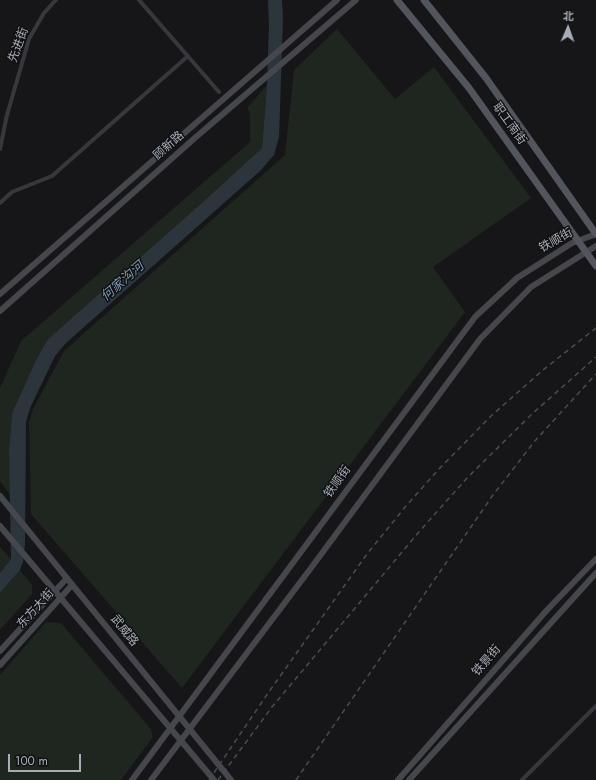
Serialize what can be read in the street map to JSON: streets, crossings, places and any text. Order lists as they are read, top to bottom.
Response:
{
  "streets": {
    "main road": [
      "职工南街",
      "顾新路",
      "铁顺街",
      "东方大街",
      "武威路",
      "铁景街"
    ],
    "street": ["先进街"]
  },
  "crossings": [
    ["职工南街", "铁顺街"],
    ["铁顺街", "武威路"],
    ["东方大街", "武威路"]
  ],
  "water": ["何家沟河"],
  "scale_bar": "100 m",
  "north": "top"
}
